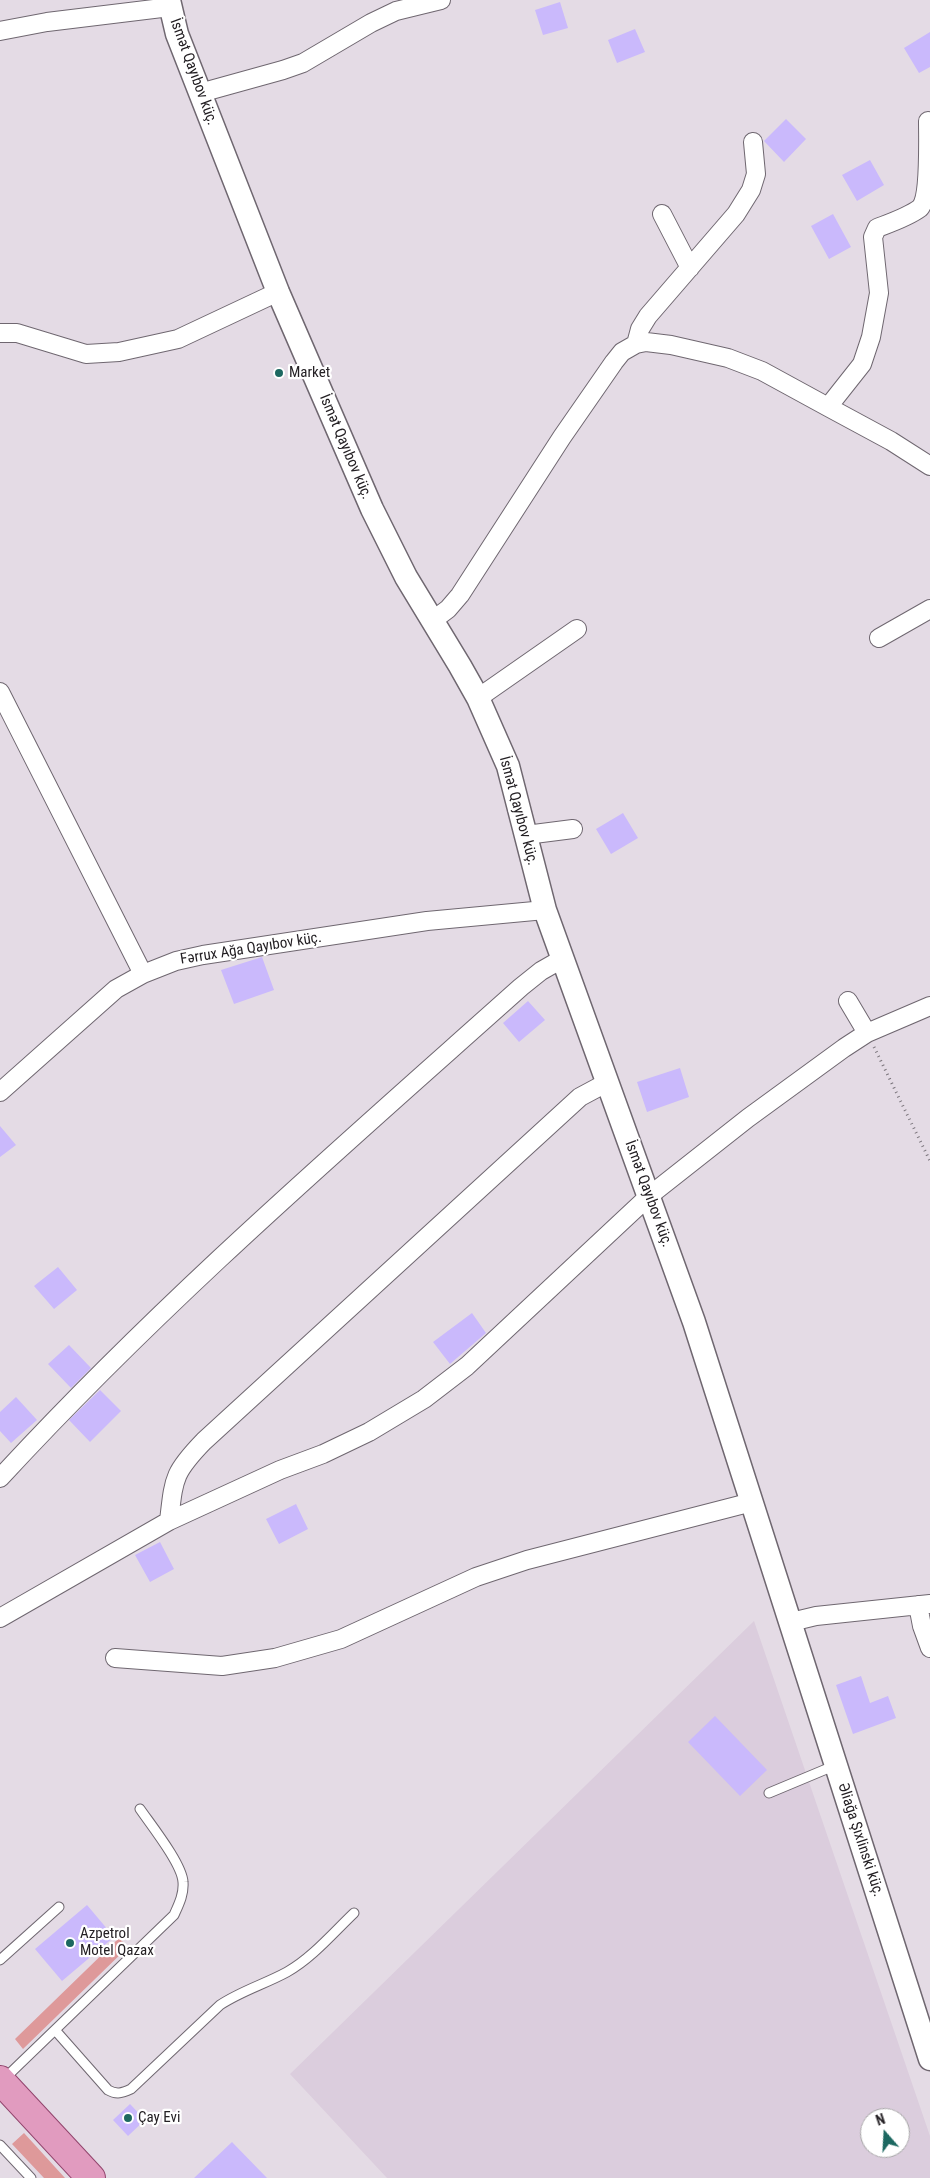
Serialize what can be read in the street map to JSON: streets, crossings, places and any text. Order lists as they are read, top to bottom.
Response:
{
  "streets": {
    "street": ["İsmət Qayıbov küç.", "Fərrux Ağa Qayıbov küç.", "Əliağa Şıxlinski küç."]
  },
  "crossings": [
    ["İsmət Qayıbov küç.", "Fərrux Ağa Qayıbov küç."],
    ["İsmət Qayıbov küç.", "Əliağa Şıxlinski küç."]
  ],
  "places": ["Market", "Azpetrol Motel Qazax", "Çay Evi"],
  "north": "top"
}
